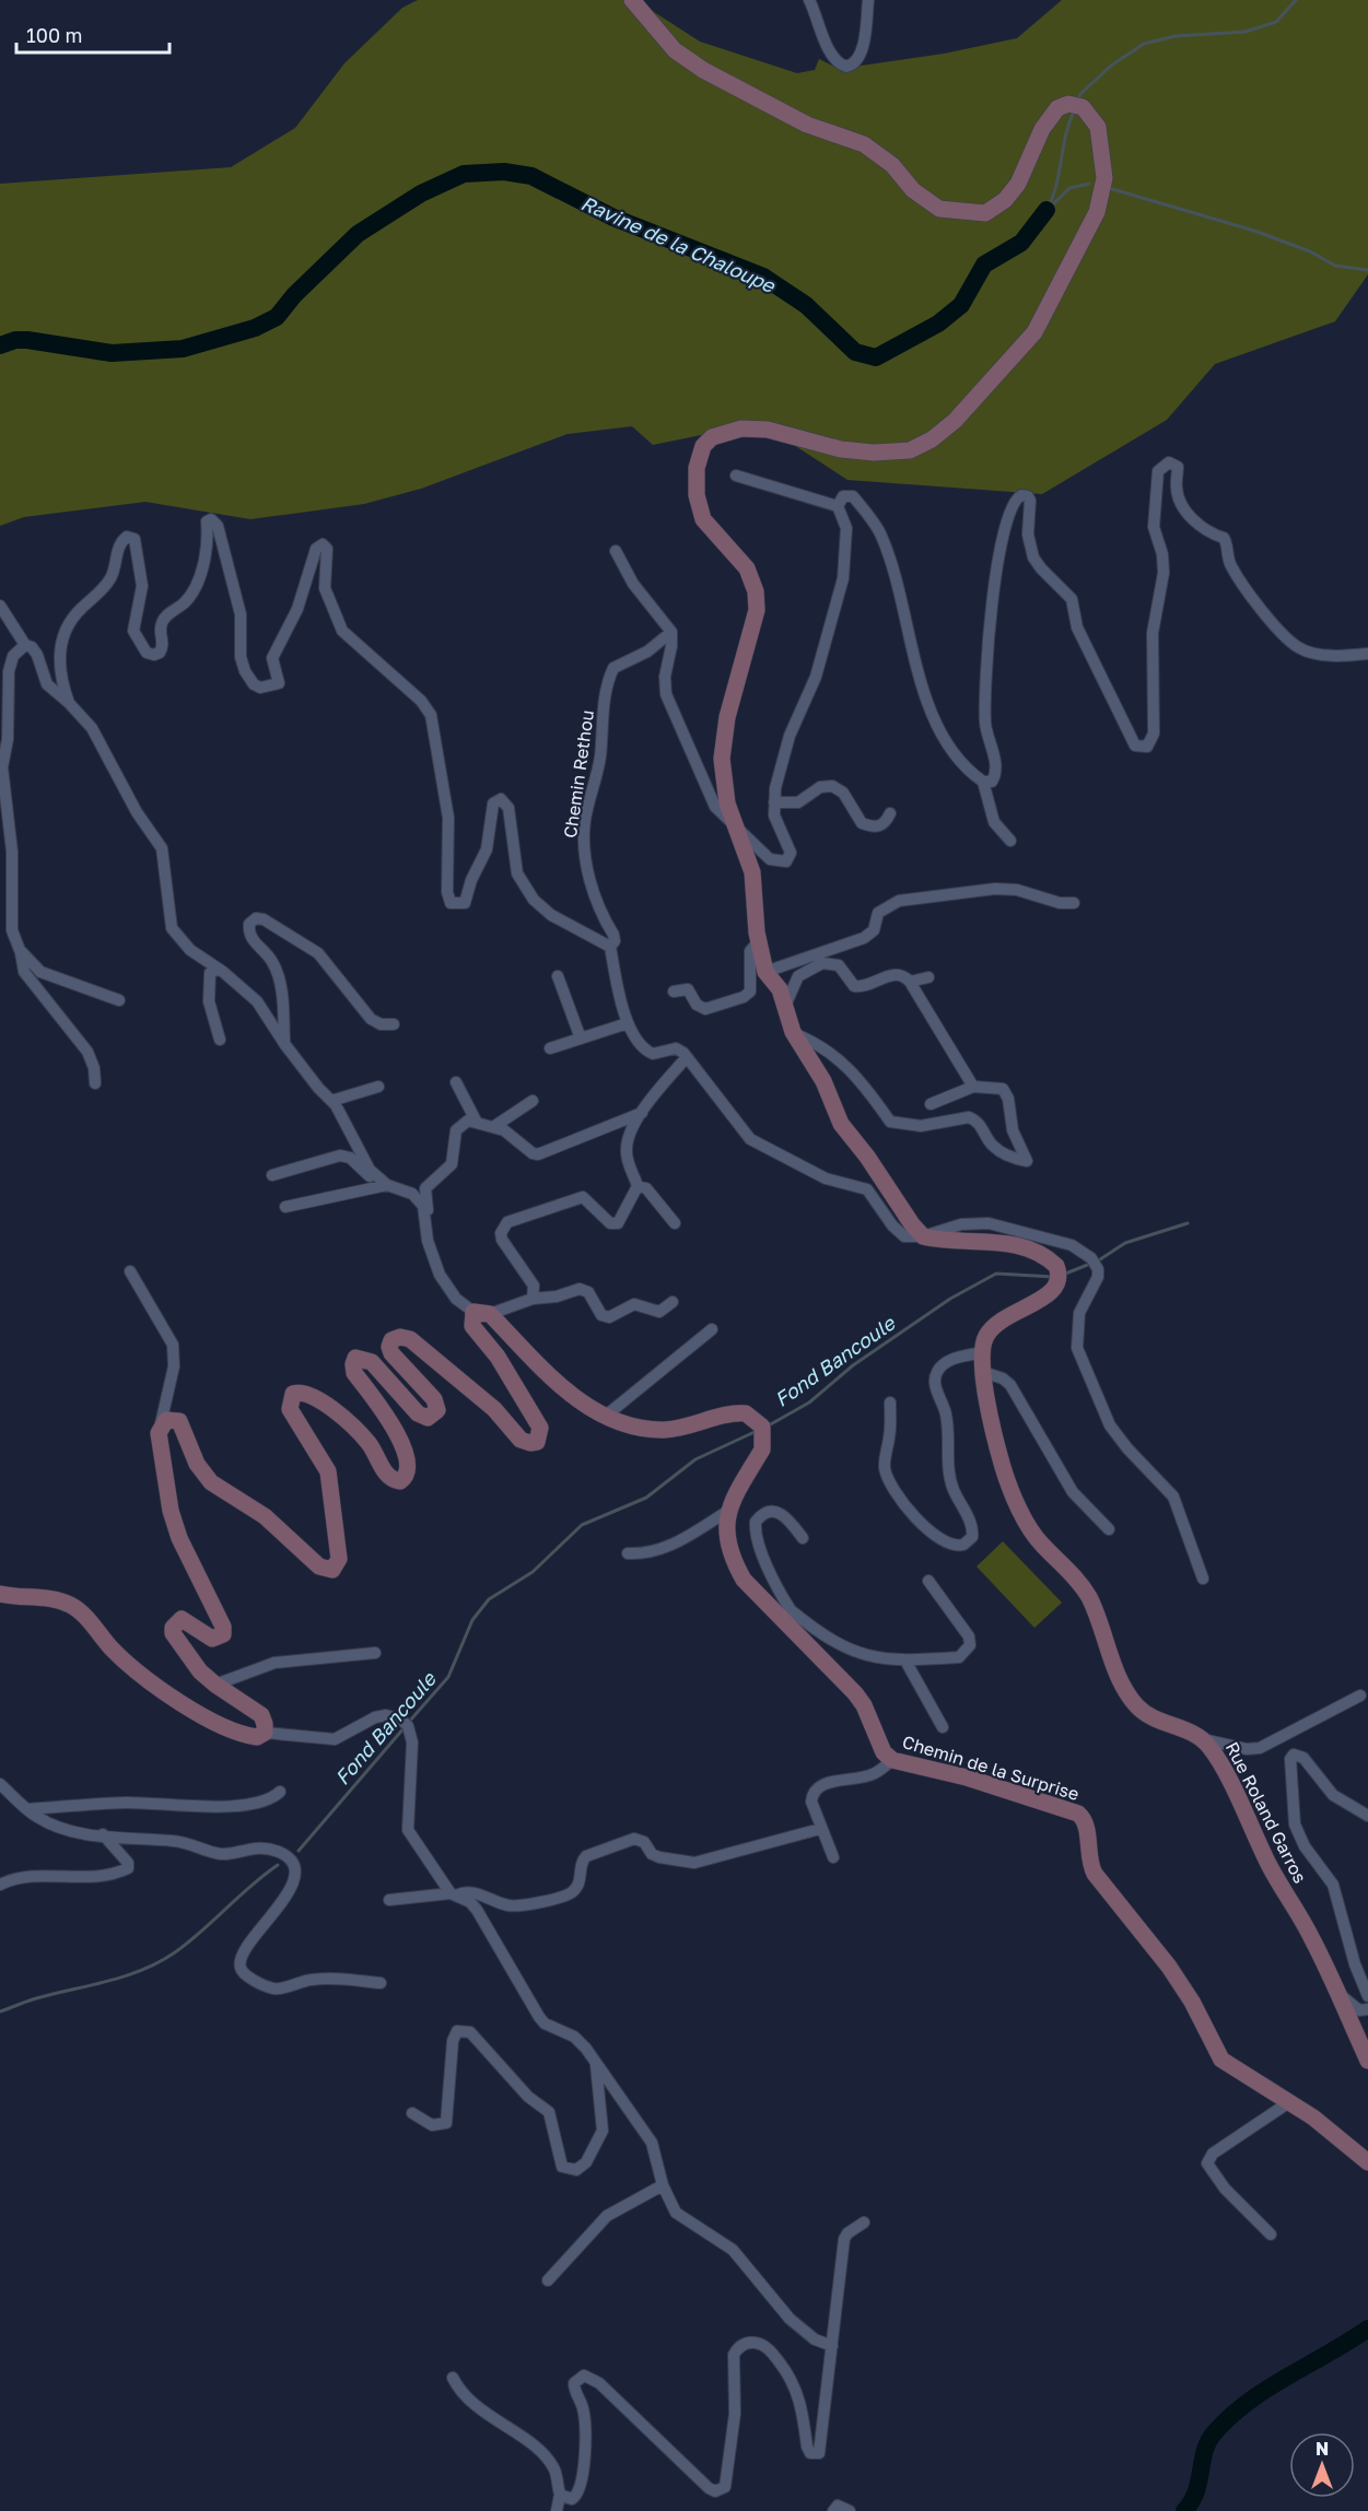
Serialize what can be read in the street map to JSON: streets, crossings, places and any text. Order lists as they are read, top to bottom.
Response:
{
  "streets": {
    "main road": ["Chemin de la Surprise", "Rue Roland Garros"],
    "street": ["Chemin Rethou"]
  },
  "water": ["Ravine de la Chaloupe", "Fond Bancoule"],
  "scale_bar": "100 m",
  "north": "top"
}
